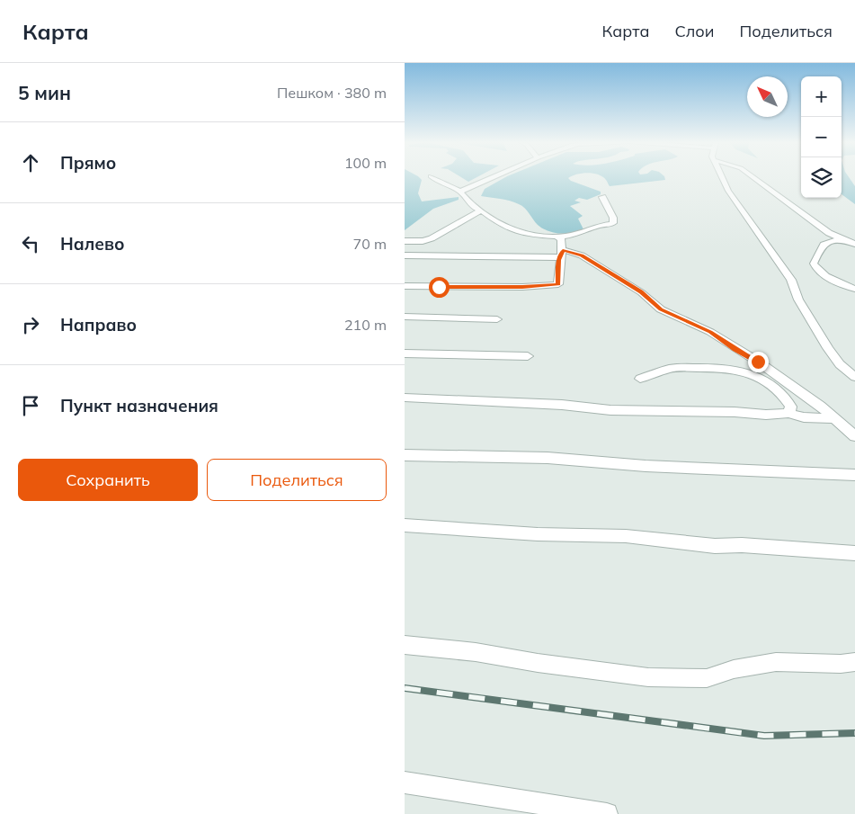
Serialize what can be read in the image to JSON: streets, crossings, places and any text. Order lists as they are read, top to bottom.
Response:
{
  "north": "top left",
  "page": {
    "header": "Карта",
    "nav": ["Карта", "Слои", "Поделиться"],
    "heading": ["5 мин", "Пешком · 380 m"],
    "map_buttons": ["+", "−"],
    "list": [
      ["Прямо", "100 m"],
      ["Налево", "70 m"],
      ["Направо", "210 m"],
      "Пункт назначения"
    ],
    "buttons": ["Сохранить", "Поделиться"]
  }
}
